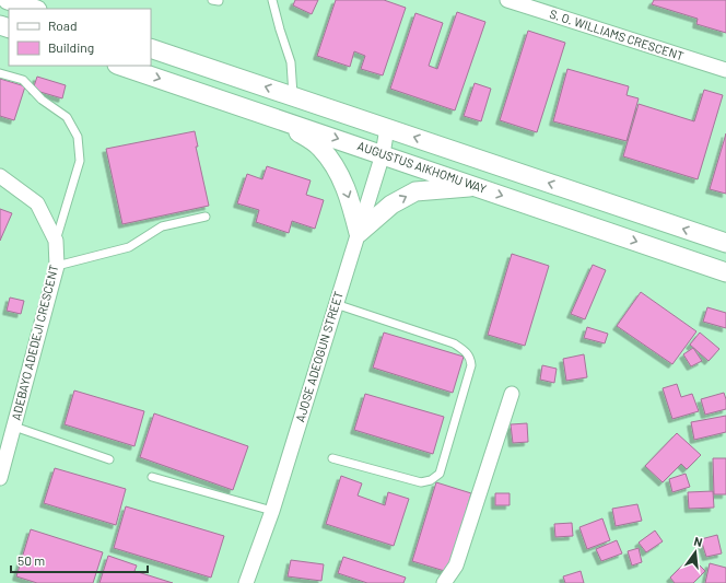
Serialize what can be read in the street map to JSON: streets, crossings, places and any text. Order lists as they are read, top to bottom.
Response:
{
  "streets": {
    "street": [
      "S. O. WILLIAMS CRESCENT",
      "AUGUSTUS AIKHOMU WAY",
      "ADEBAYO ADEDEJI CRESCENT",
      "AJOSE ADEOGUN STREET"
    ]
  },
  "crossings": [
    ["AUGUSTUS AIKHOMU WAY", "AJOSE ADEOGUN STREET"]
  ],
  "legend": ["Road", "Building"],
  "scale_bar": "50 m",
  "north": "top"
}
